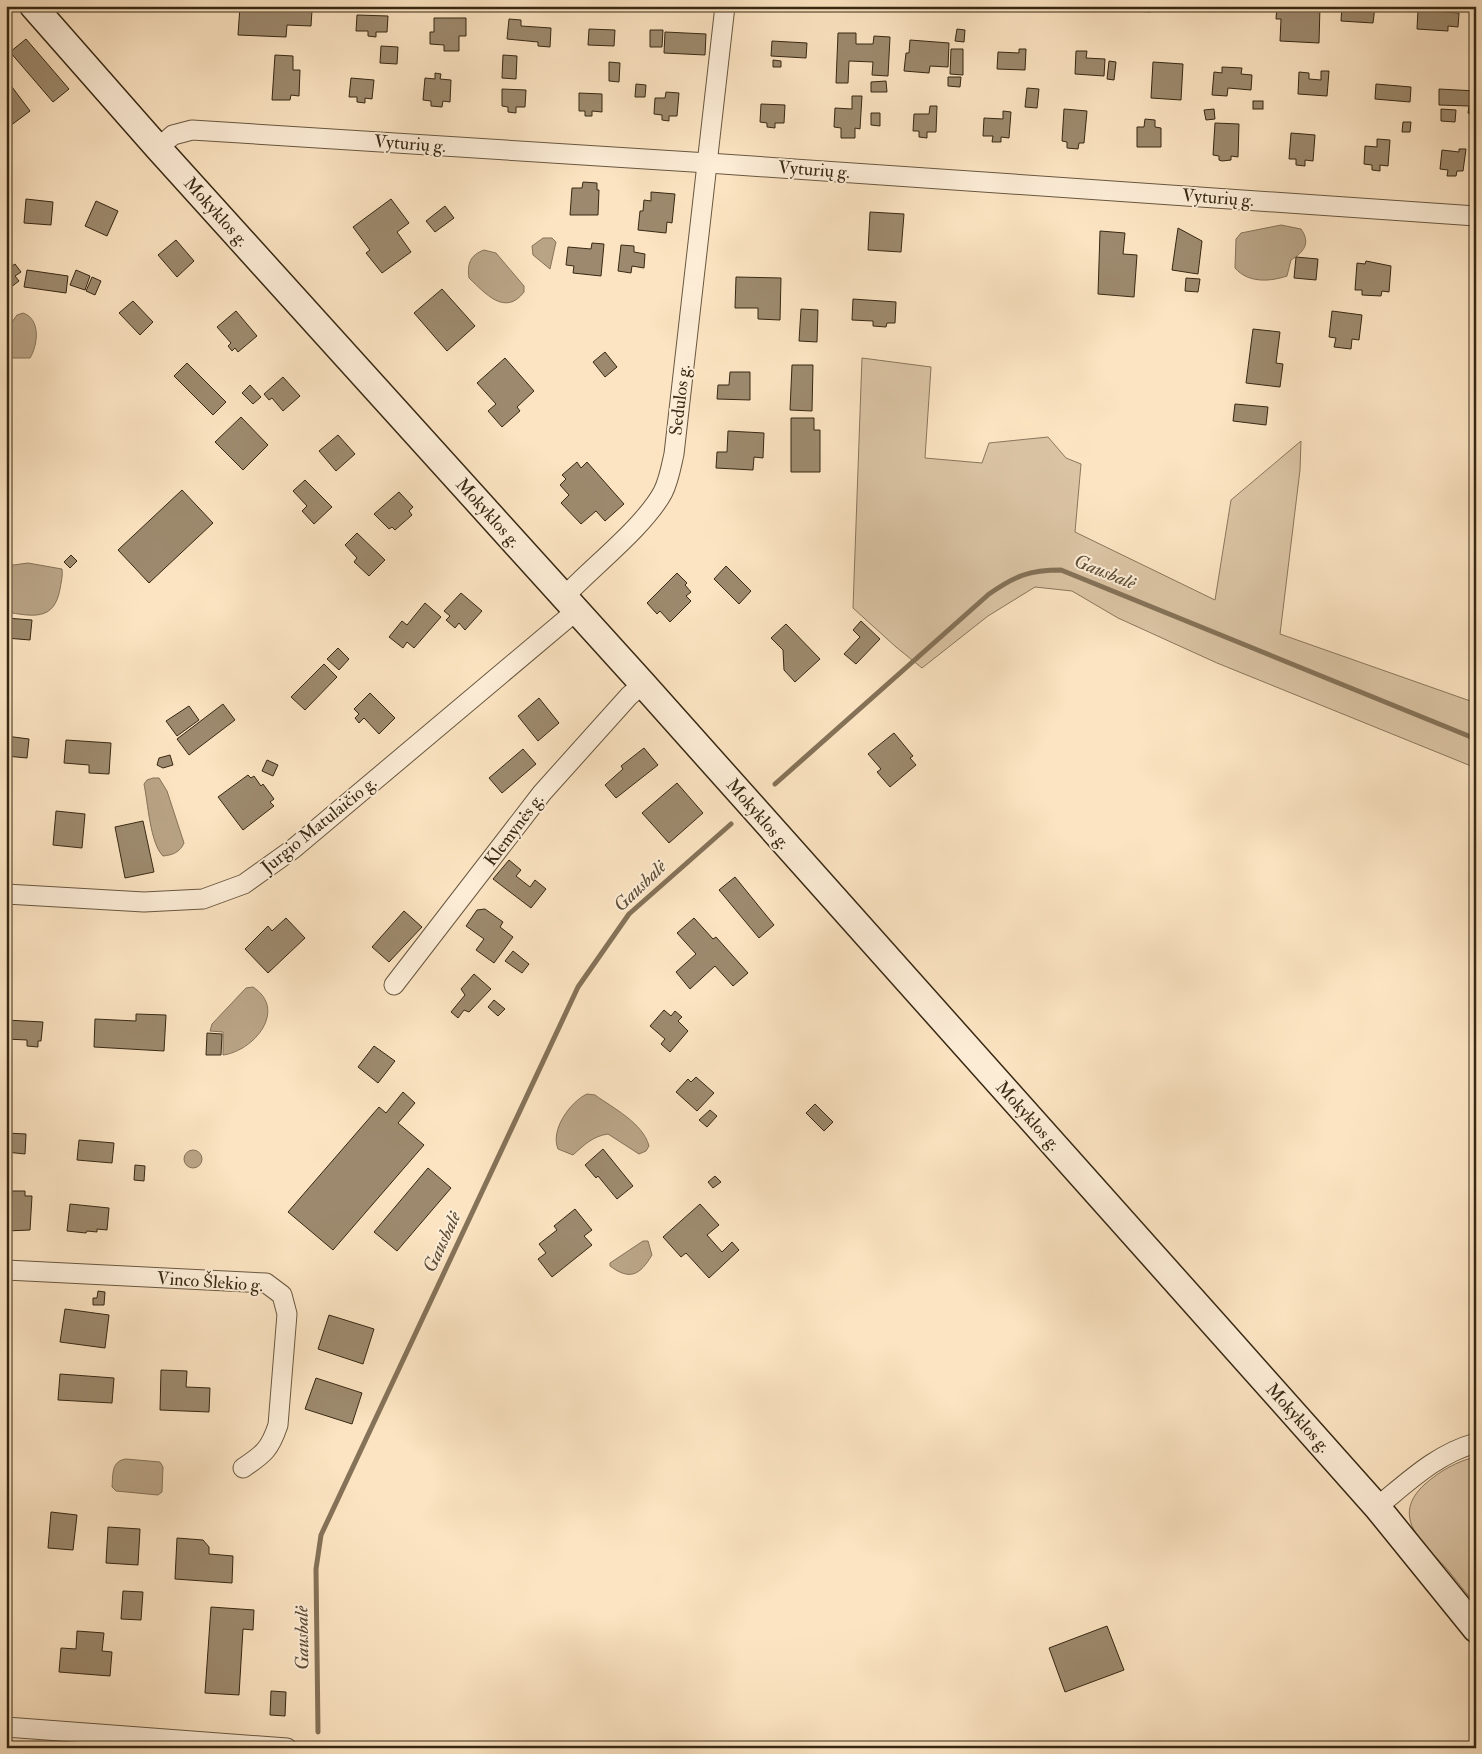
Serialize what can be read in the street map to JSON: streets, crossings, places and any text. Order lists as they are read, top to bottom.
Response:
{
  "streets": {
    "main road": ["Mokyklos g."],
    "street": [
      "Vyturių g.",
      "Sedulos g.",
      "Jurgio Matulaičio g.",
      "Klemynės g.",
      "Vinco Šlekio g."
    ]
  },
  "crossings": [
    ["Vyturių g.", "Mokyklos g."],
    ["Vyturių g.", "Sedulos g."],
    ["Mokyklos g.", "Sedulos g."],
    ["Mokyklos g.", "Jurgio Matulaičio g."],
    ["Mokyklos g.", "Klemynės g."],
    ["Sedulos g.", "Jurgio Matulaičio g."]
  ],
  "water": ["Gausbalė"]
}
